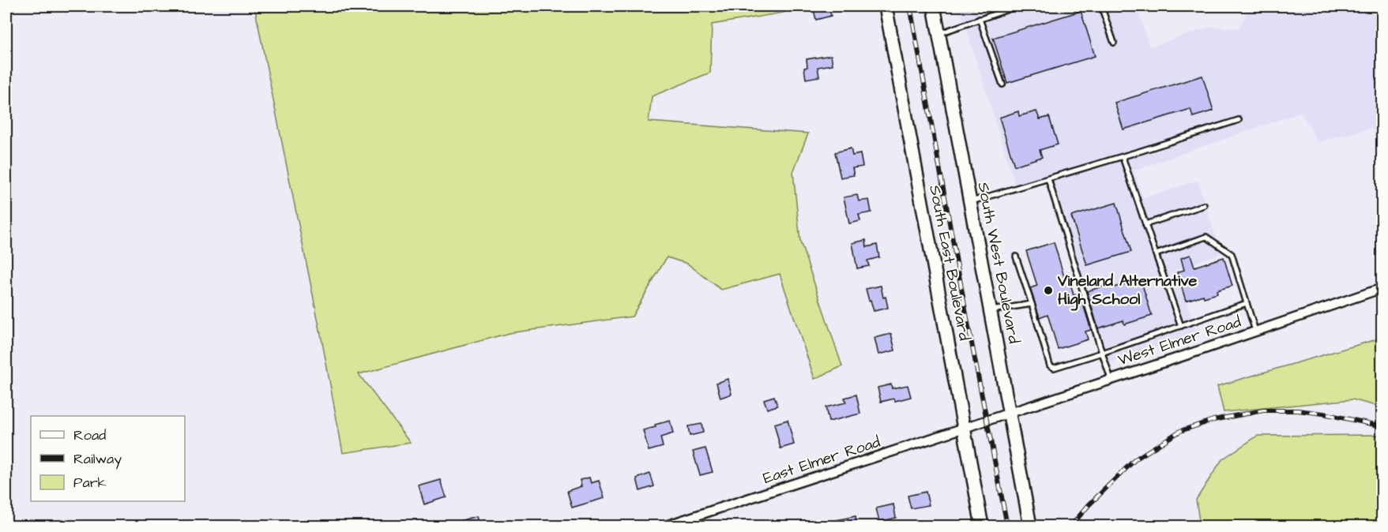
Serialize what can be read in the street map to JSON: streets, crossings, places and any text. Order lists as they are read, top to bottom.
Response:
{
  "streets": {
    "main road": ["South East Boulevard", "South West Boulevard"],
    "street": ["West Elmer Road", "East Elmer Road"]
  },
  "crossings": [
    ["South East Boulevard", "East Elmer Road"],
    ["South West Boulevard", "West Elmer Road"],
    ["West Elmer Road", "East Elmer Road"]
  ],
  "places": ["Vineland Alternative High School"],
  "legend": ["Road", "Railway", "Park"]
}
